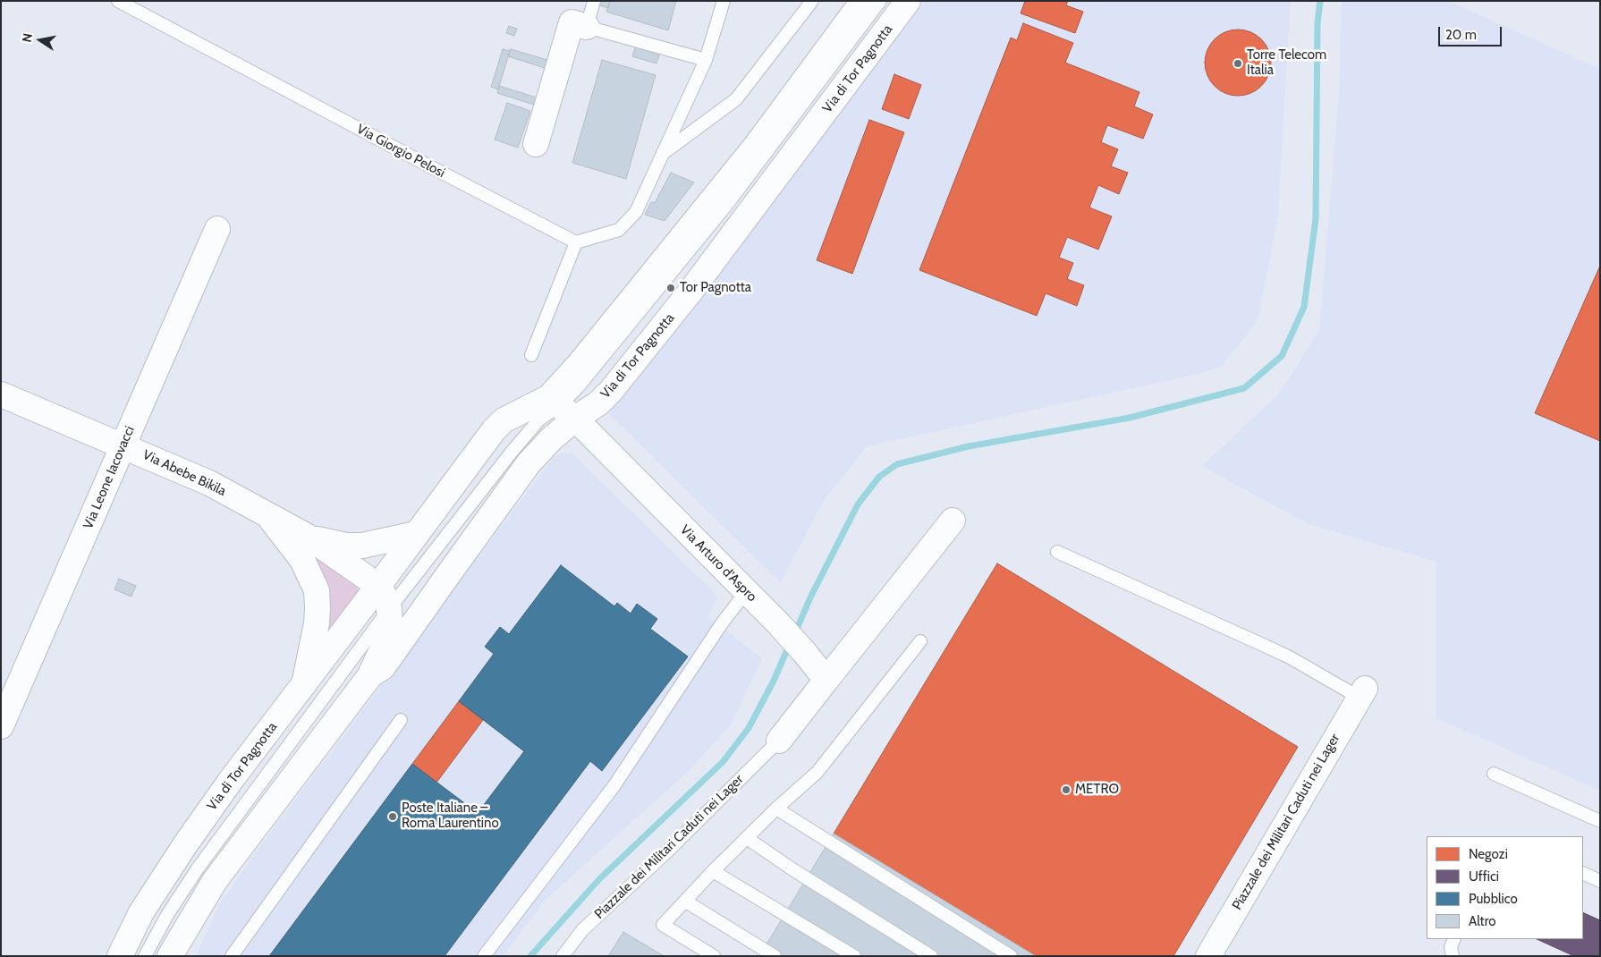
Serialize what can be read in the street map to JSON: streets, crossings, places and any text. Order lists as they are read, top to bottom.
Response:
{
  "streets": {
    "street": [
      "Via di Tor Pagnotta",
      "Via Abebe Bikila",
      "Via Leone Iacovacci",
      "Via Arturo d'Aspro",
      "Piazzale dei Militari Caduti nei Lager"
    ],
    "lane": ["Via Giorgio Pelosi"]
  },
  "crossings": [
    ["Via di Tor Pagnotta", "Via Abebe Bikila"],
    ["Via di Tor Pagnotta", "Via Arturo d'Aspro"],
    ["Via Abebe Bikila", "Via Leone Iacovacci"]
  ],
  "places": [
    "Torre Telecom Italia",
    "Tor Pagnotta",
    "METRO",
    "Poste Italiane – Roma Laurentino"
  ],
  "legend": [
    "Negozi",
    "Uffici",
    "Pubblico",
    "Altro"
  ],
  "scale_bar": "20 m",
  "north": "left"
}
